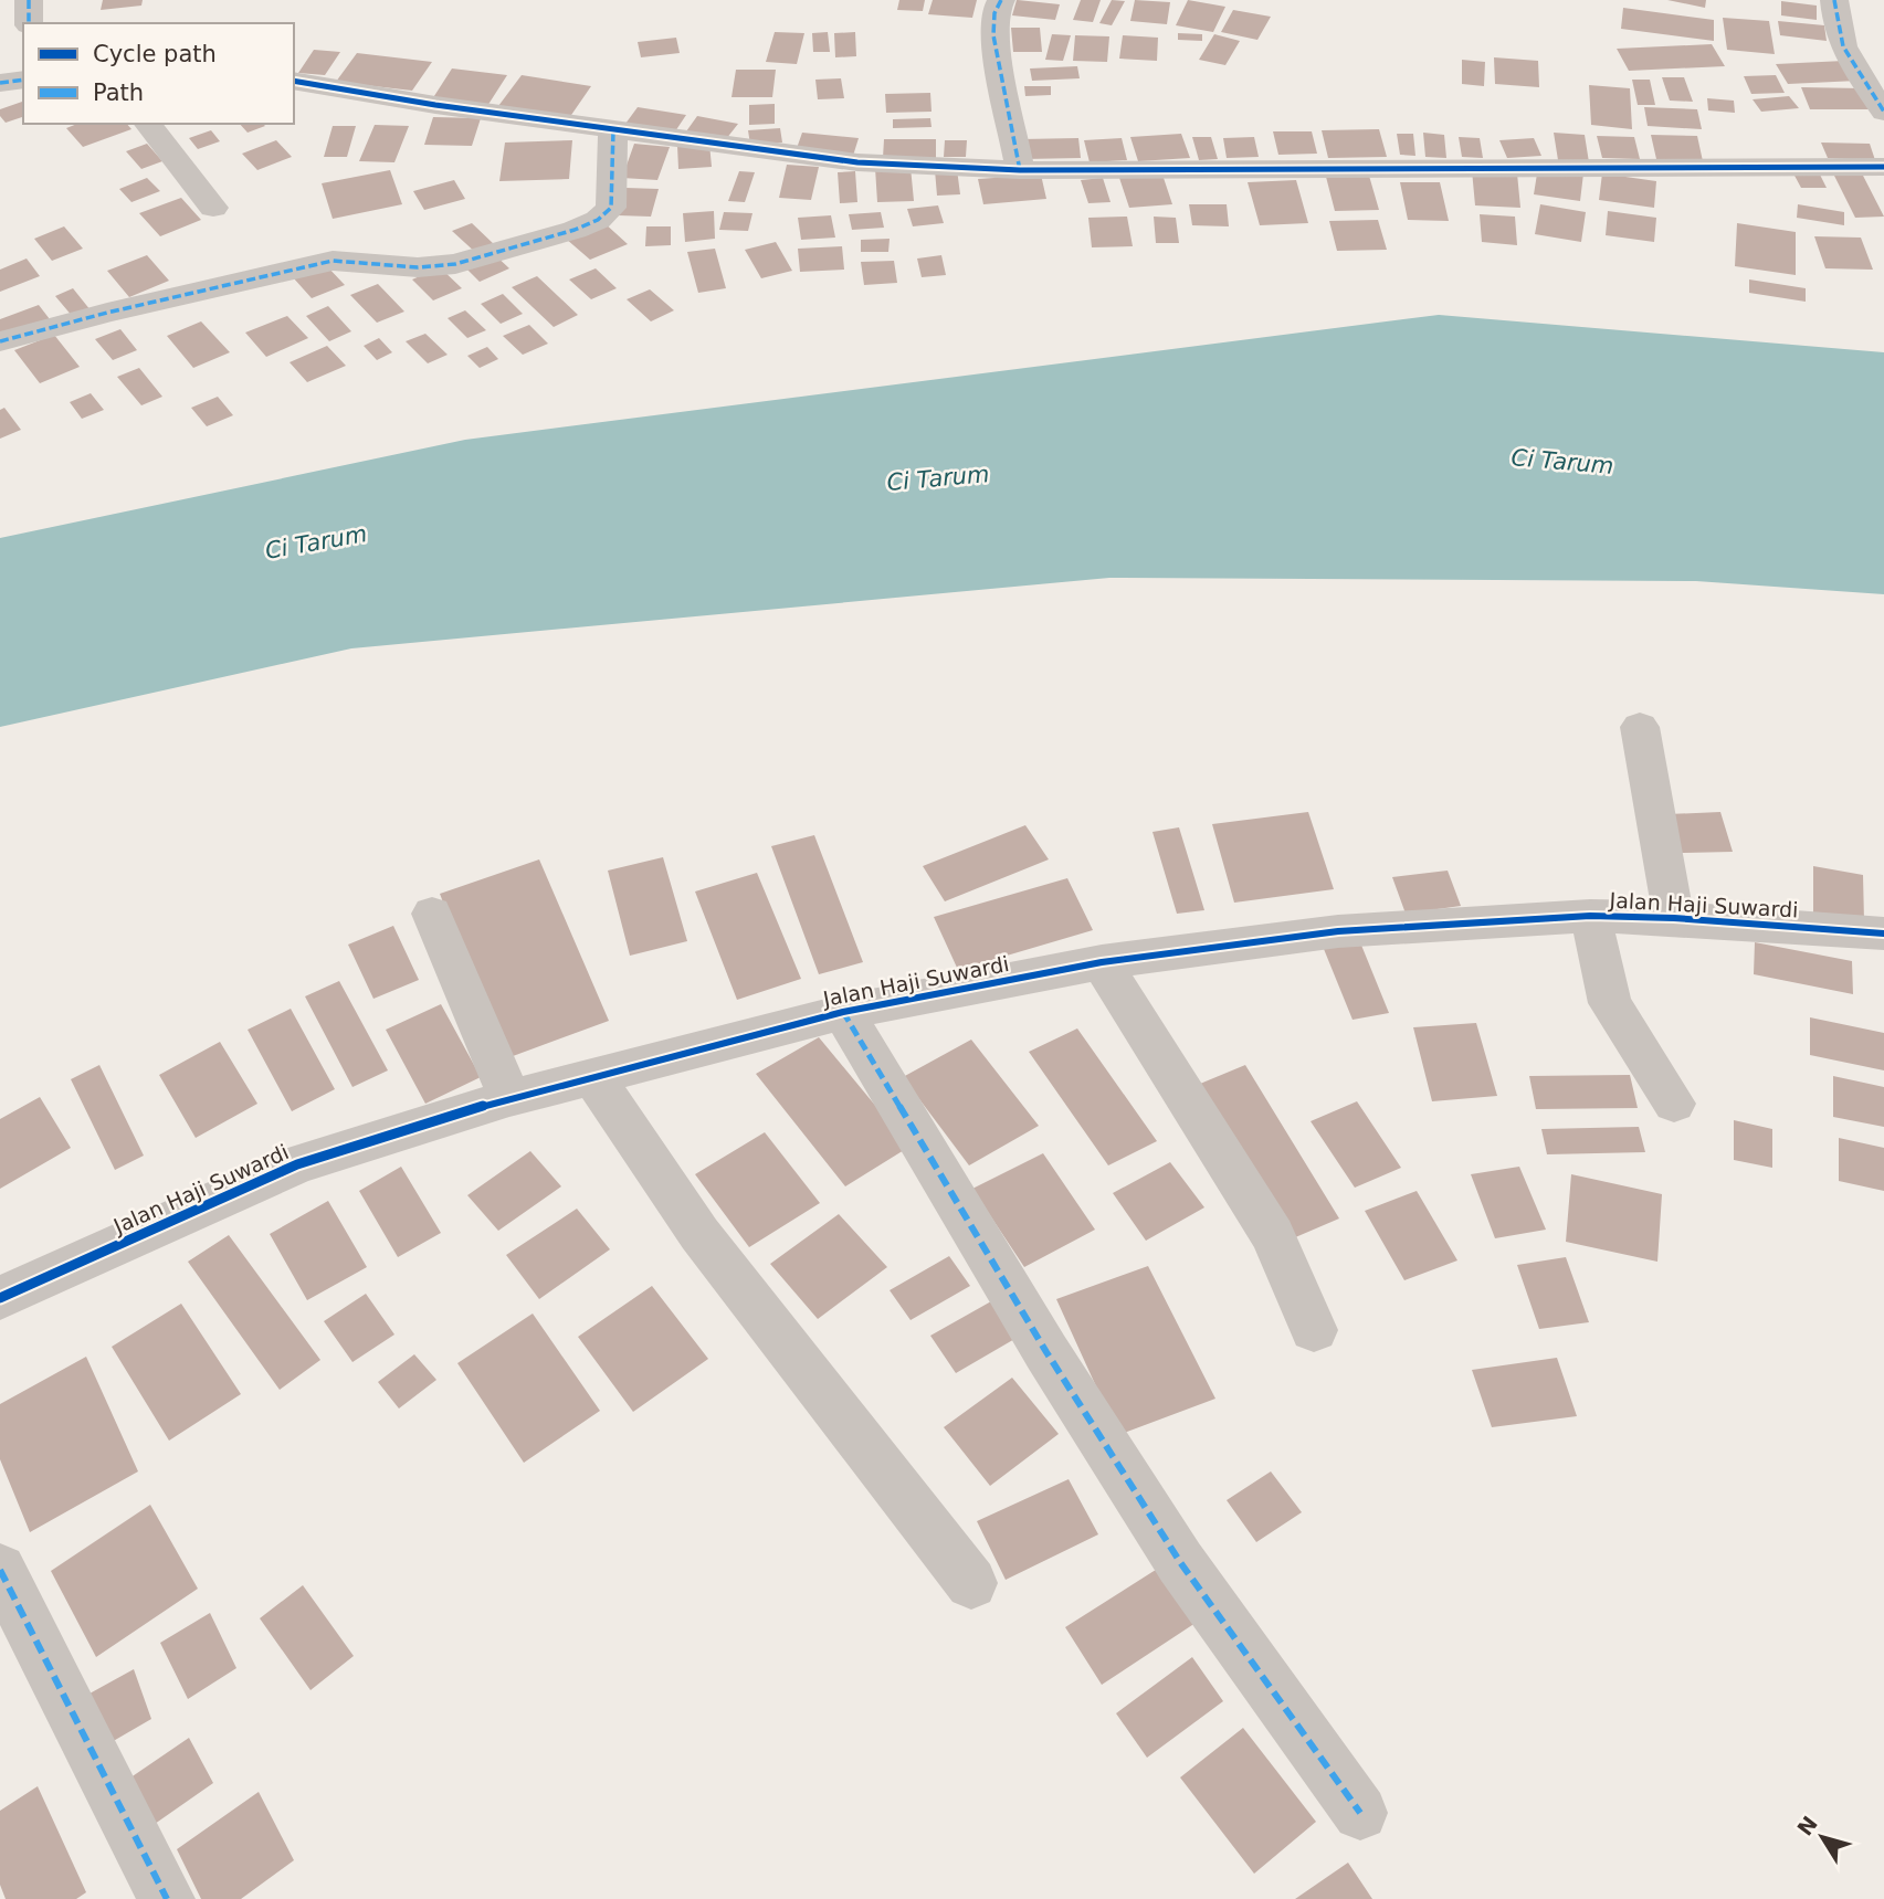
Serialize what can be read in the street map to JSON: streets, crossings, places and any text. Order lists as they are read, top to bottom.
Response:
{
  "streets": {
    "street": ["Jalan Haji Suwardi"]
  },
  "water": ["Ci Tarum"],
  "legend": ["Cycle path", "Path"],
  "north": "top left"
}
